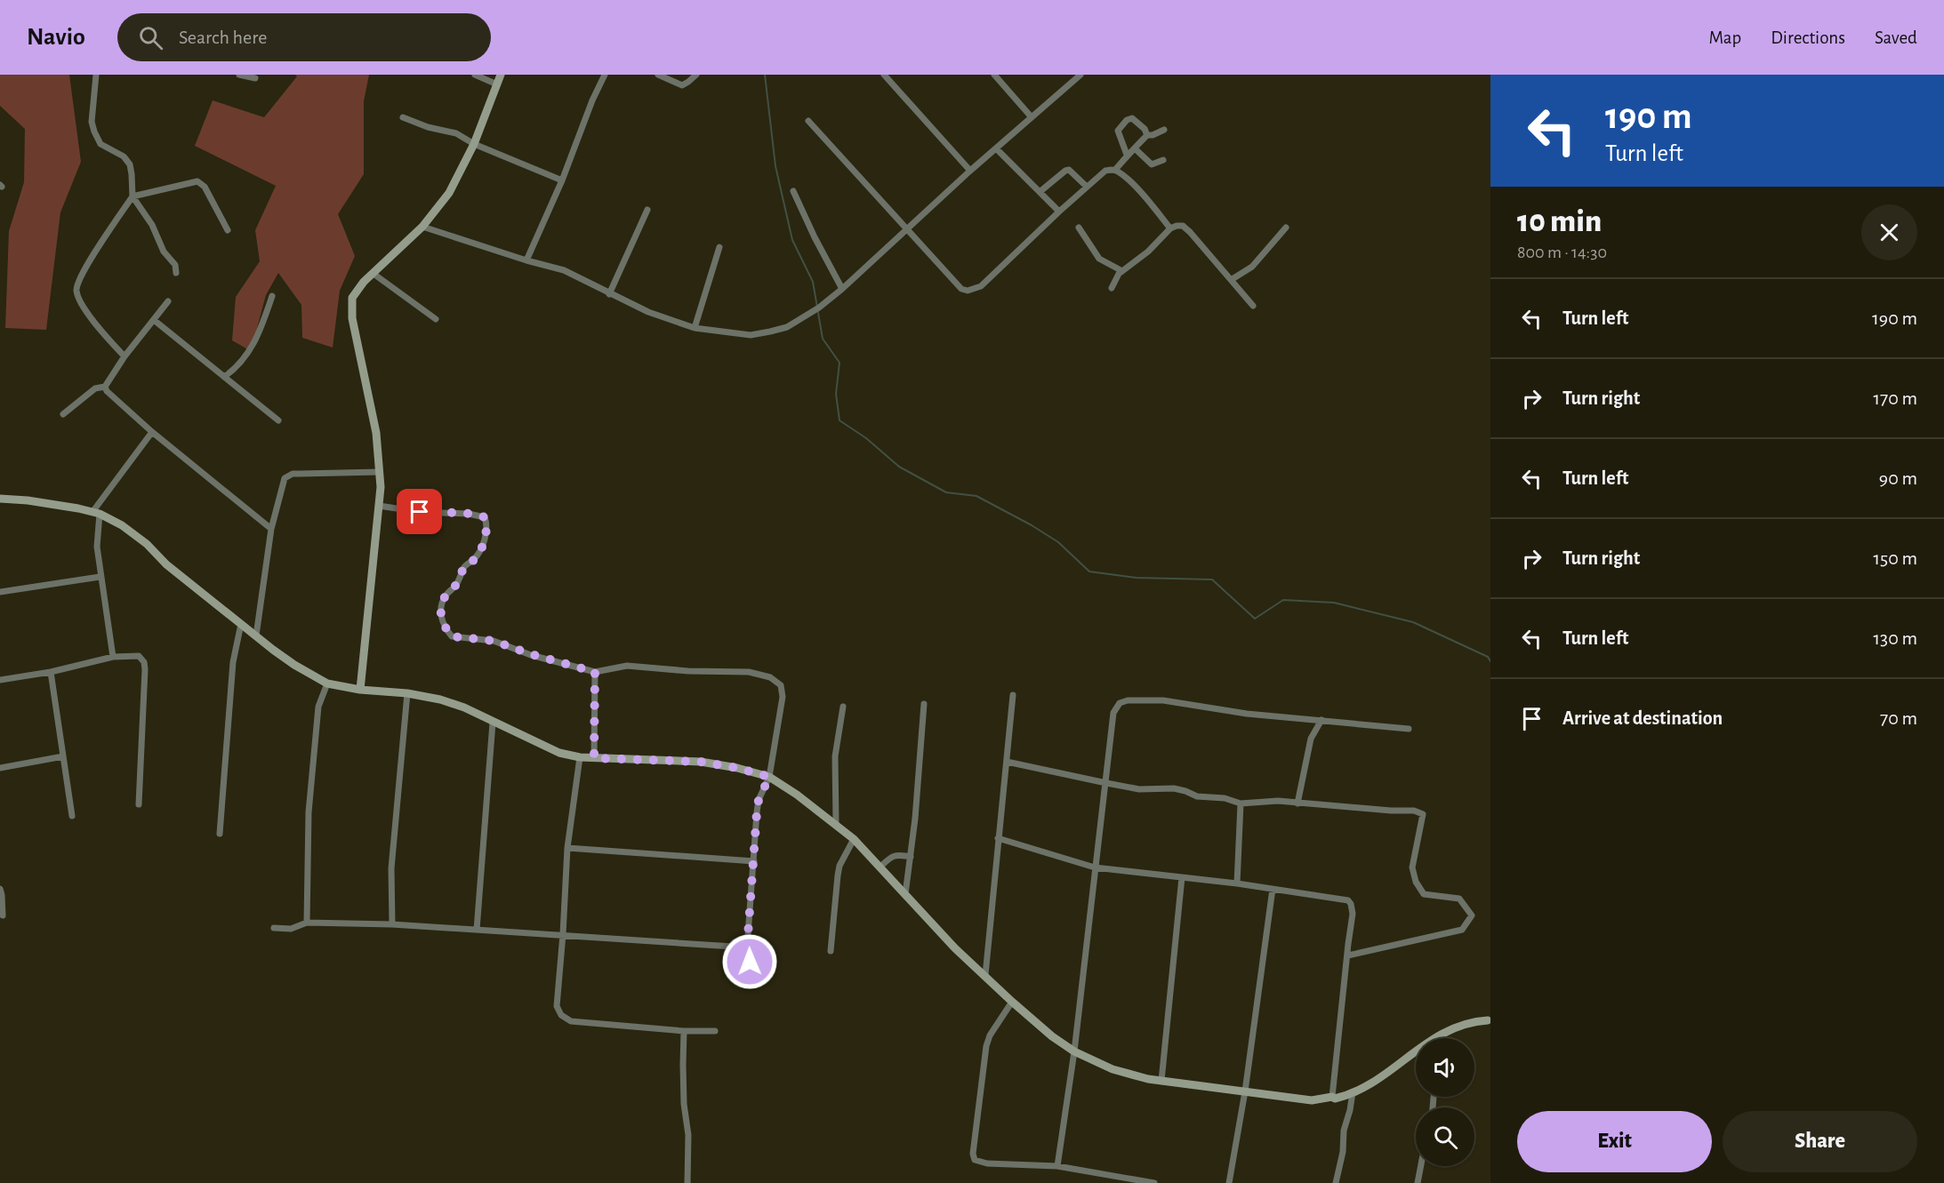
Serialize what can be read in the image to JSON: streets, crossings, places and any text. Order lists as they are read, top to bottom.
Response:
{
  "page": {
    "header": "Navio",
    "search": "Search here",
    "nav": ["Map", "Directions", "Saved"],
    "turn": ["190 m", "Turn left"],
    "heading": ["10 min", "800 m · 14:30"],
    "list": [
      {
        "name": "Turn left",
        "value": "190 m"
      },
      {
        "name": "Turn right",
        "value": "170 m"
      },
      {
        "name": "Turn left",
        "value": "90 m"
      },
      {
        "name": "Turn right",
        "value": "150 m"
      },
      {
        "name": "Turn left",
        "value": "130 m"
      },
      {
        "name": "Arrive at destination",
        "value": "70 m"
      }
    ],
    "buttons": ["Exit", "Share"]
  }
}
